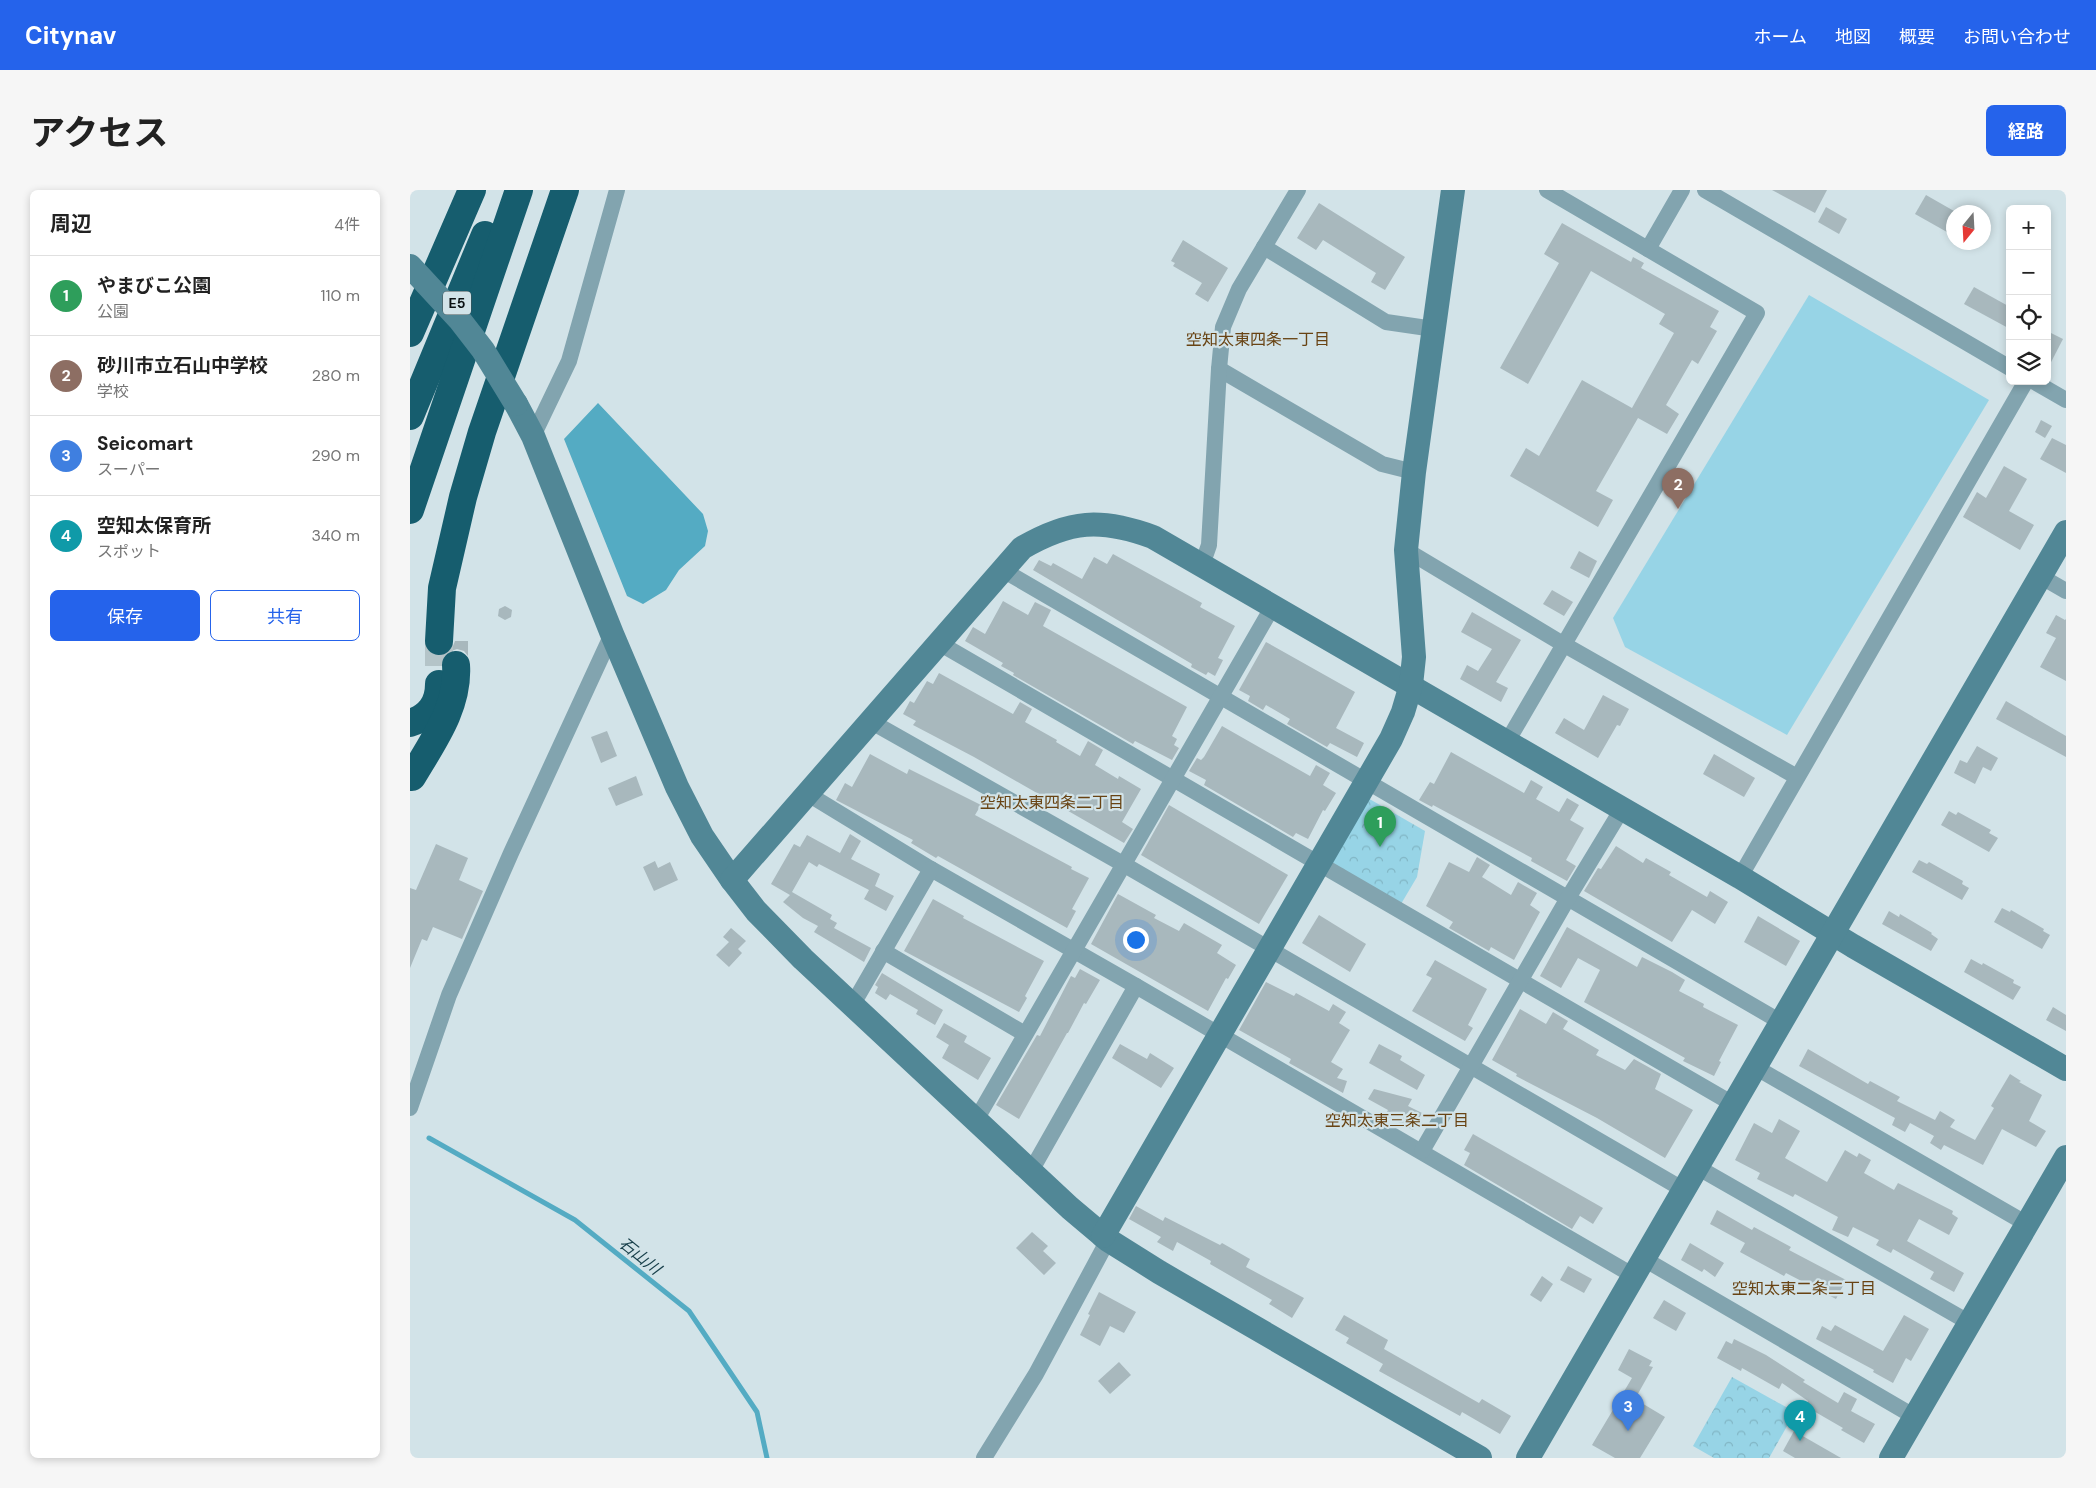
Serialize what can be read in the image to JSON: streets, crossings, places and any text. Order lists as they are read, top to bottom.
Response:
{
  "streets": {
    "highway": ["E5"]
  },
  "districts": [
    "空知太東四条一丁目",
    "空知太東四条二丁目",
    "空知太東三条二丁目",
    "空知太東二条二丁目"
  ],
  "water": ["石山川"],
  "north": "bottom",
  "page": {
    "header": "Citynav",
    "nav": [
      "ホーム",
      "地図",
      "概要",
      "お問い合わせ"
    ],
    "title": "アクセス",
    "buttons": [
      "経路",
      ["保存", "共有"]
    ],
    "heading": ["周辺", "4件"],
    "map_buttons": ["+", "−"],
    "list": [
      {
        "mark": "1",
        "name": "やまびこ公園",
        "note": "公園",
        "value": "110 m"
      },
      {
        "mark": "2",
        "name": "砂川市立石山中学校",
        "note": "学校",
        "value": "280 m"
      },
      {
        "mark": "3",
        "name": "Seicomart",
        "note": "スーパー",
        "value": "290 m"
      },
      {
        "mark": "4",
        "name": "空知太保育所",
        "note": "スポット",
        "value": "340 m"
      }
    ],
    "pins": [
      "2",
      "1",
      "3",
      "4"
    ]
  }
}
